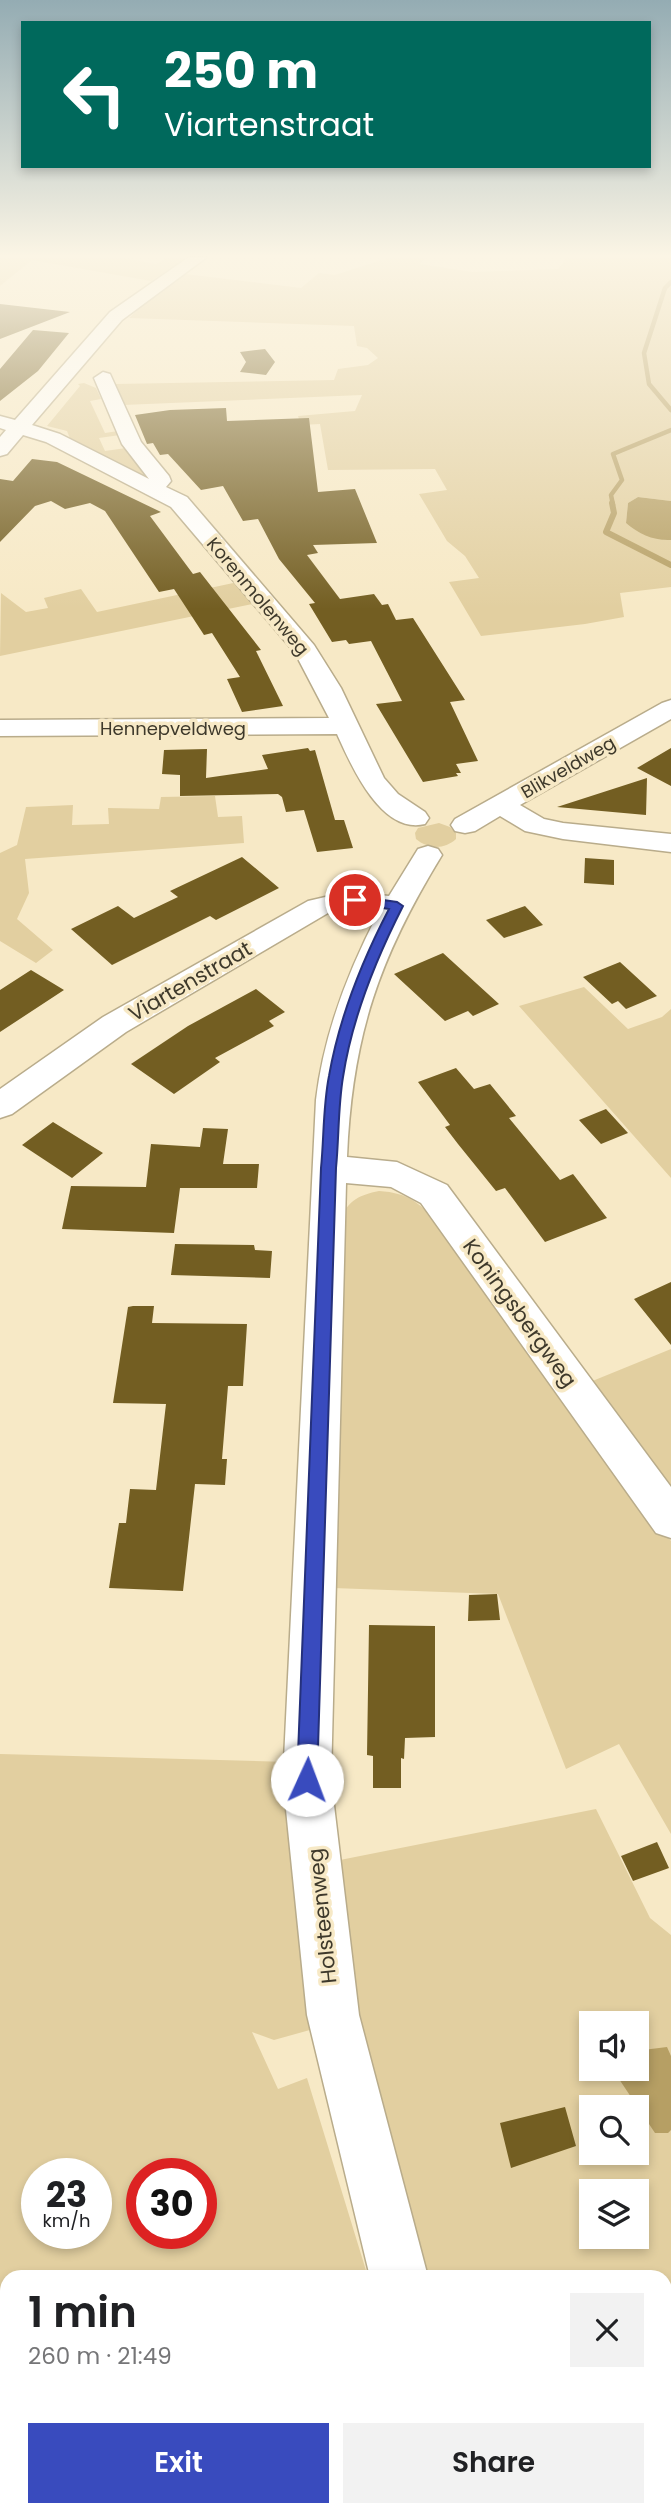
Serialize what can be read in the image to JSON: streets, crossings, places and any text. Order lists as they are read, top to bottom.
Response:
{
  "streets": {
    "street": [
      "Korenmolenweg",
      "Hennepveldweg",
      "Blikveldweg",
      "Viartenstraat",
      "Koningsbergweg",
      "Holsteenweg"
    ]
  },
  "crossings": [
    ["Korenmolenweg", "Hennepveldweg"],
    ["Korenmolenweg", "Blikveldweg"],
    ["Korenmolenweg", "Holsteenweg"],
    ["Blikveldweg", "Holsteenweg"],
    ["Viartenstraat", "Holsteenweg"],
    ["Koningsbergweg", "Holsteenweg"]
  ],
  "page": {
    "turn": ["250 m", "Viartenstraat"],
    "speed": "23 km/h",
    "limit": "30",
    "heading": ["1 min", "260 m · 21:49"],
    "buttons": ["Exit", "Share"]
  }
}
